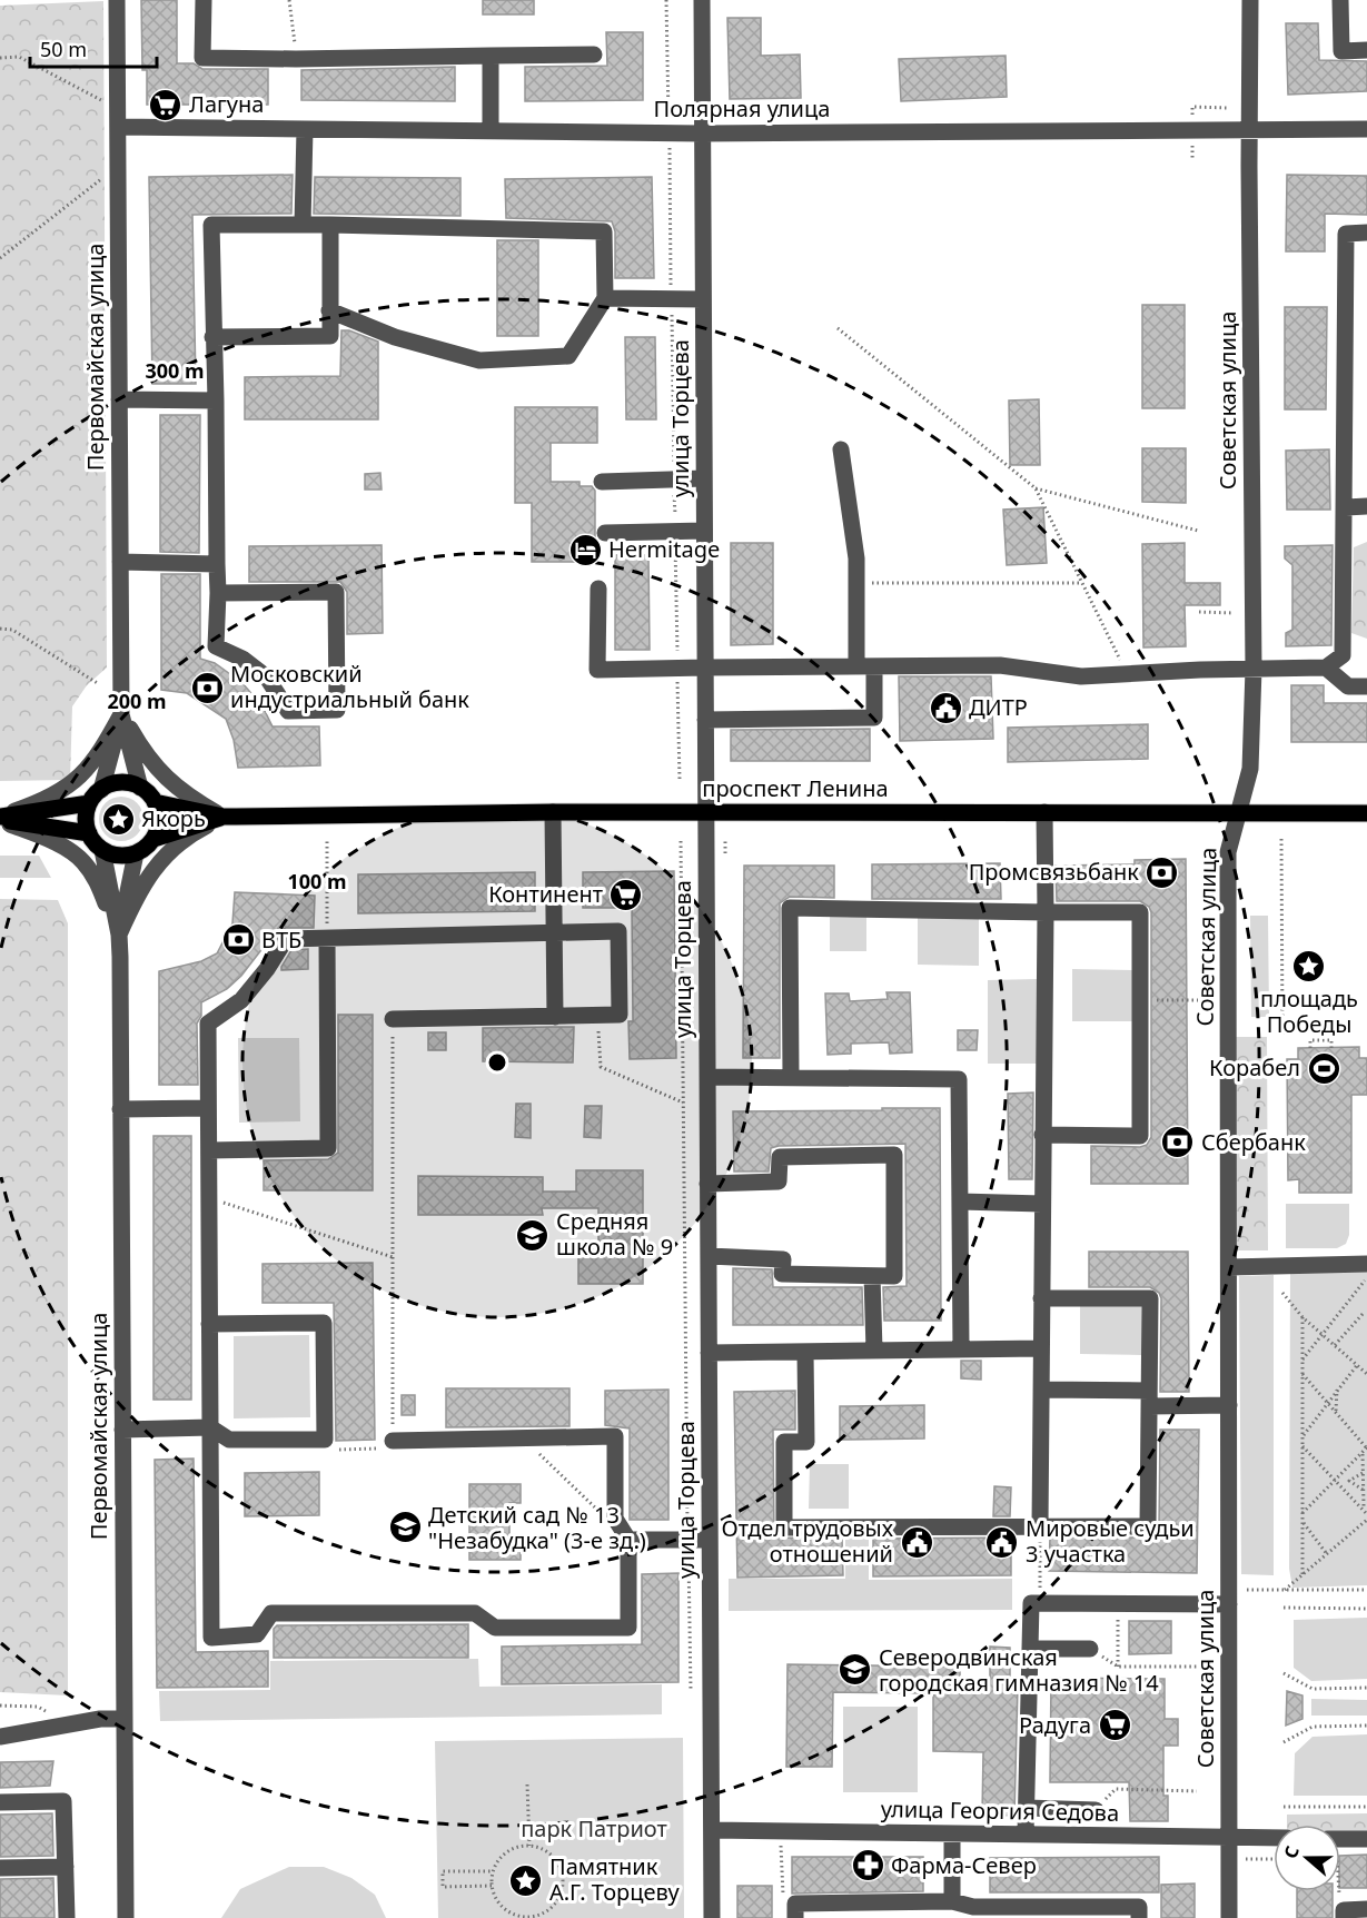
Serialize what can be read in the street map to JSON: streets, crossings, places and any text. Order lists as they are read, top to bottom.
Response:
{
  "streets": {
    "main road": ["проспект Ленина"],
    "street": [
      "Полярная улица",
      "Первомайская улица",
      "Советская улица",
      "улица Торцева",
      "улица Георгия Седова"
    ]
  },
  "crossings": [
    ["Полярная улица", "Первомайская улица"],
    ["Полярная улица", "Советская улица"],
    ["Полярная улица", "улица Торцева"],
    ["Советская улица", "проспект Ленина"],
    ["Советская улица", "улица Георгия Седова"],
    ["улица Торцева", "проспект Ленина"],
    ["улица Торцева", "улица Георгия Седова"]
  ],
  "parks": ["парк Патриот"],
  "places": {
    "supermarket": ["Лагуна", "Континент", "Радуга"],
    "hotel": ["Hermitage"],
    "bank": [
      "Московский индустриальный банк",
      "Промсвязьбанк",
      "ВТБ",
      "Сбербанк"
    ],
    "public building": ["ДИТР", "Отдел трудовых отношений", "Мировые судьи 3 участка"],
    "place": ["Якорь", "площадь Победы", "Памятник А.Г. Торцеву"],
    "sports": ["Корабел"],
    "school or university": ["Средняя школа № 9", "Детский сад № 13 \"Незабудка\" (3-е зд.)", "Северодвинская городская гимназия № 14"],
    "pharmacy": ["Фарма-Север"]
  },
  "scale_bar": "50 m",
  "north": "left",
  "rings": ["300 m", "200 m", "100 m"]
}
